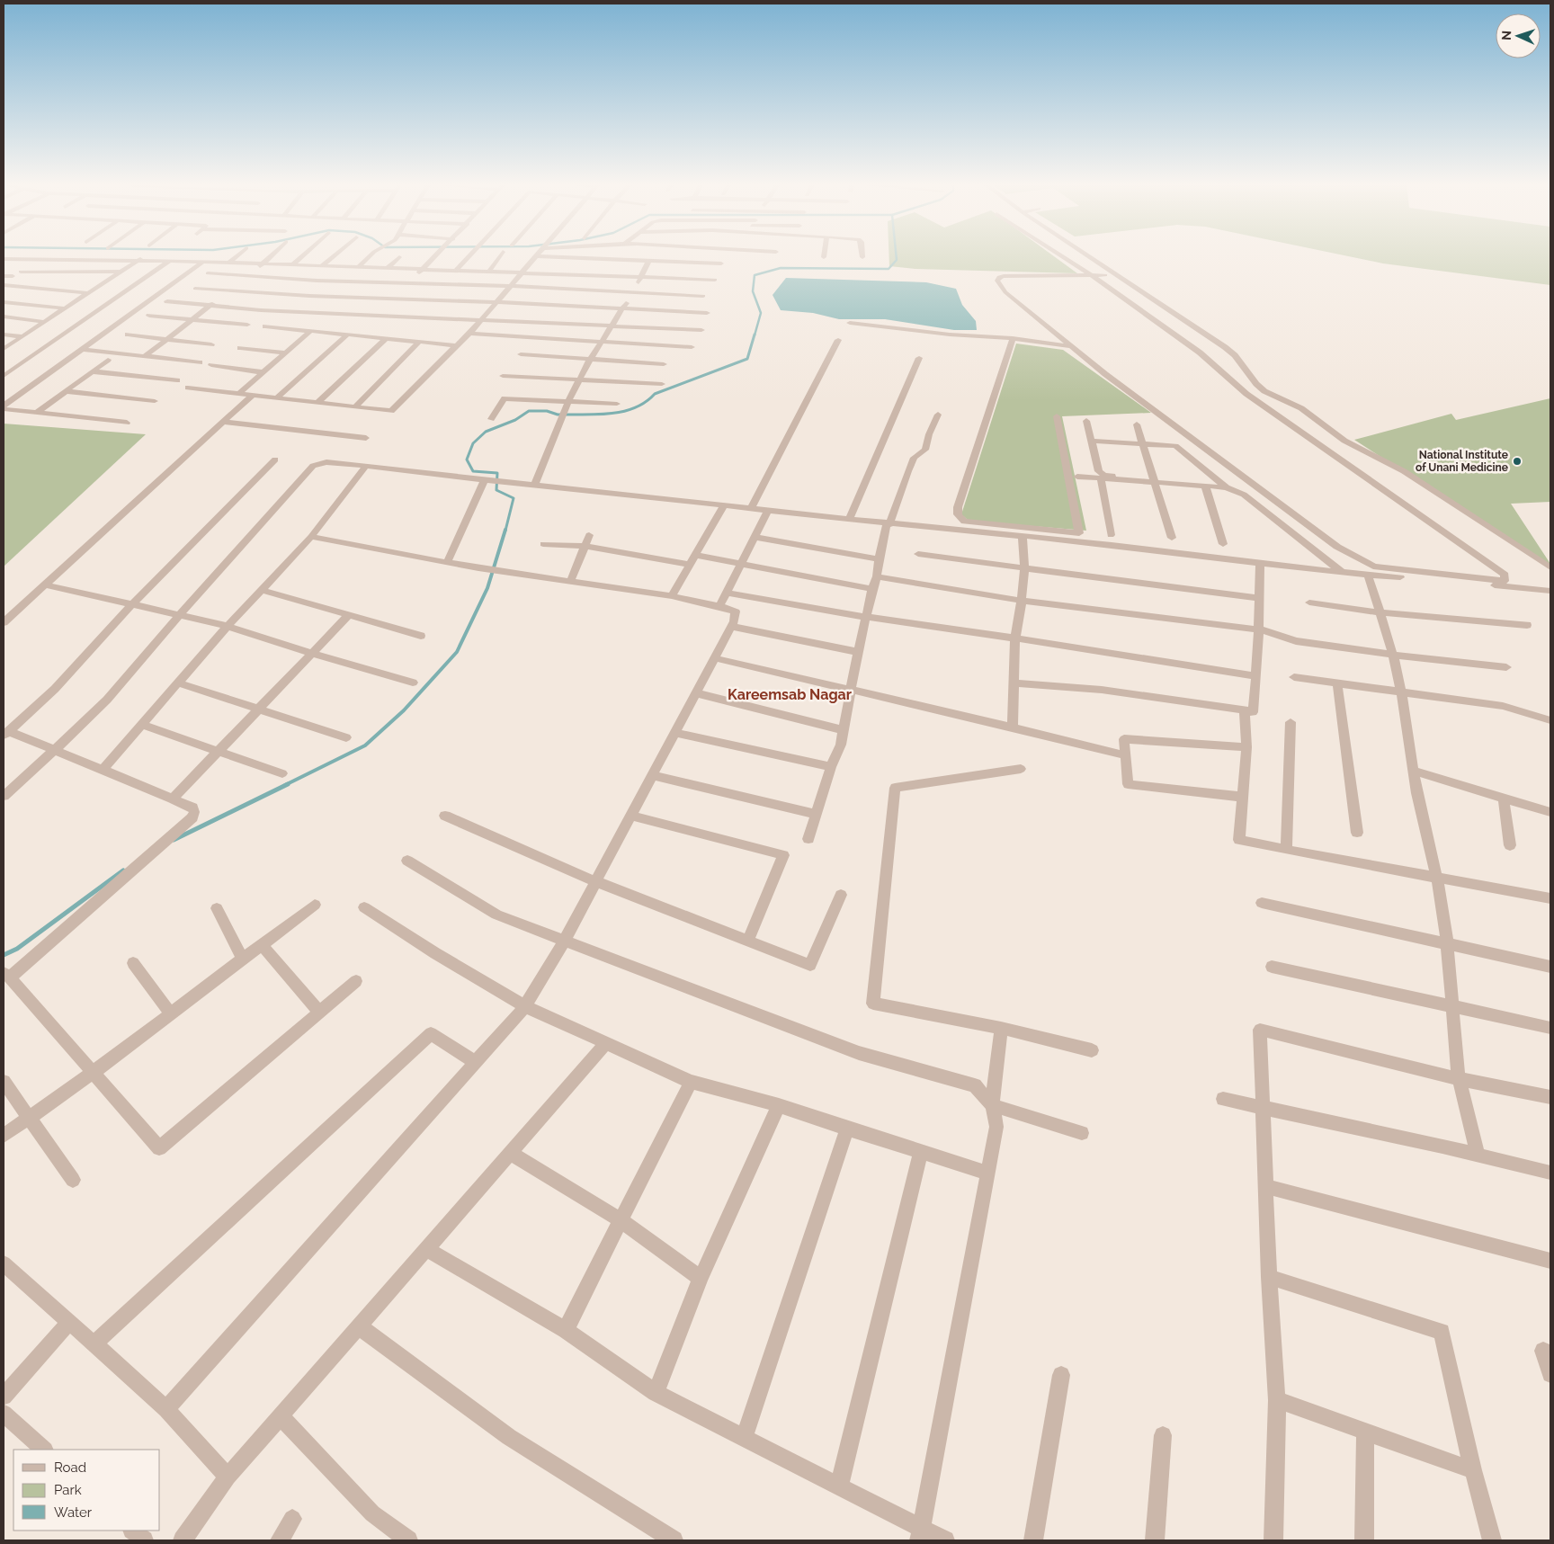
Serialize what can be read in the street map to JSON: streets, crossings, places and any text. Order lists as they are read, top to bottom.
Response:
{
  "districts": ["Kareemsab Nagar"],
  "places": ["National Institute of Unani Medicine"],
  "legend": ["Road", "Park", "Water"],
  "north": "left"
}
